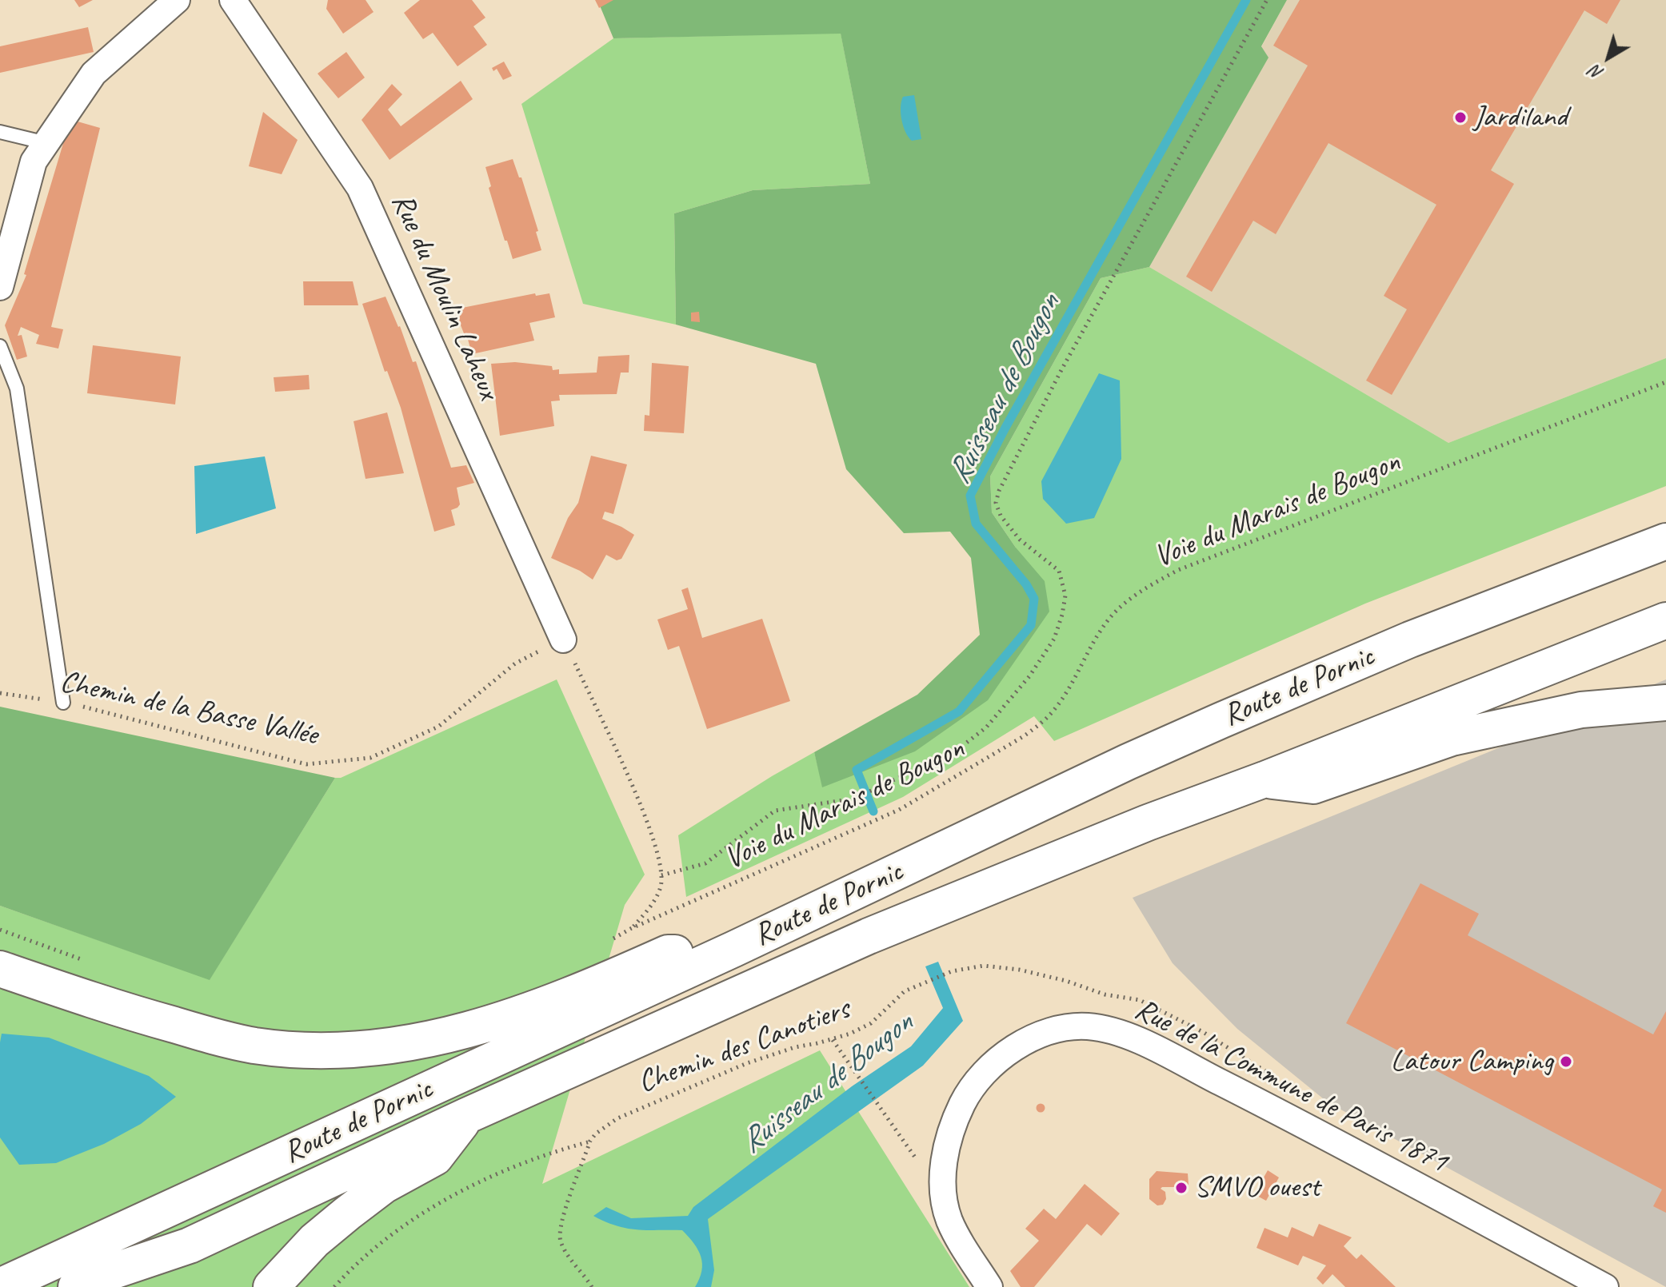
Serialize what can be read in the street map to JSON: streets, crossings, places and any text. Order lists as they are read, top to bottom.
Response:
{
  "streets": {
    "highway": ["Route de Pornic"],
    "street": ["Rue du Moulin Laheux", "Rue de la Commune de Paris 1871"],
    "path": ["Voie du Marais de Bougon", "Chemin de la Basse Vallée", "Chemin des Canotiers"]
  },
  "crossings": [
    ["Rue du Moulin Laheux", "Chemin de la Basse Vallée"]
  ],
  "water": ["Ruisseau de Bougon"],
  "places": ["Jardiland", "Latour Camping", "SMVO ouest"],
  "north": "bottom left"
}
